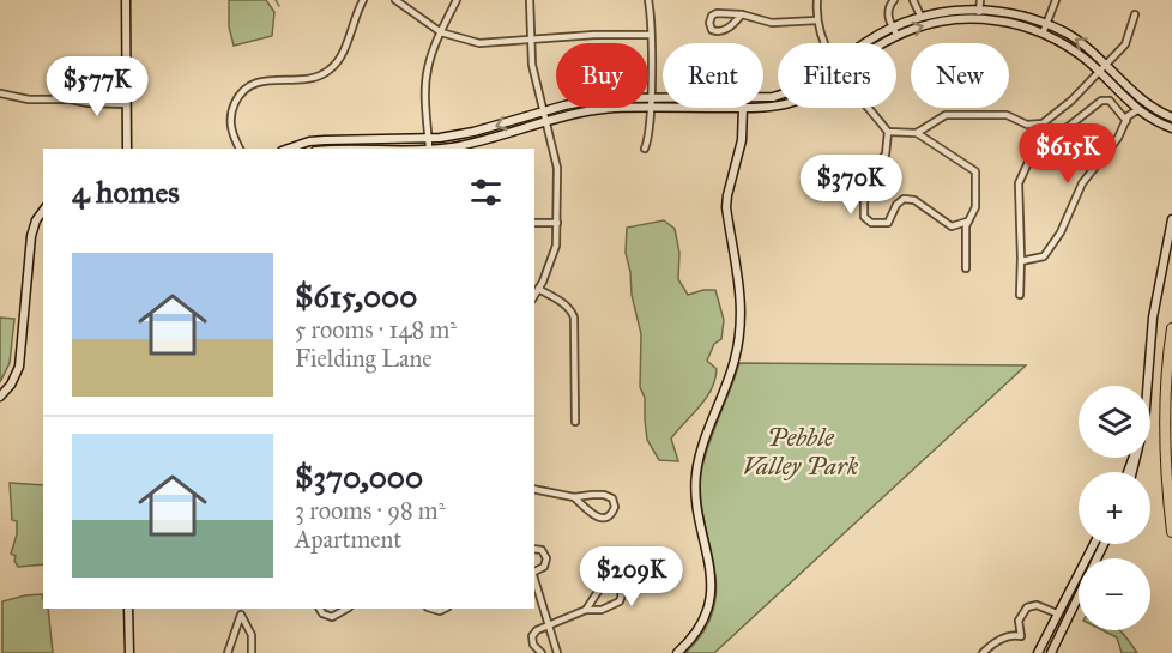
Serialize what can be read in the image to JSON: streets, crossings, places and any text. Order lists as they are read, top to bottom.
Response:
{
  "parks": ["Pebble Valley Park"],
  "page": {
    "chip": [
      "Buy",
      "Rent",
      "Filters",
      "New"
    ],
    "price": [
      "$577K",
      "$615K",
      "$370K",
      "$209K"
    ],
    "heading": "4 homes",
    "list": [
      {
        "name": "$615,000",
        "note": "5 rooms · 148 m² · Fielding Lane"
      },
      {
        "name": "$370,000",
        "note": "3 rooms · 98 m² · Apartment"
      }
    ],
    "map_buttons": ["+", "−"]
  }
}
